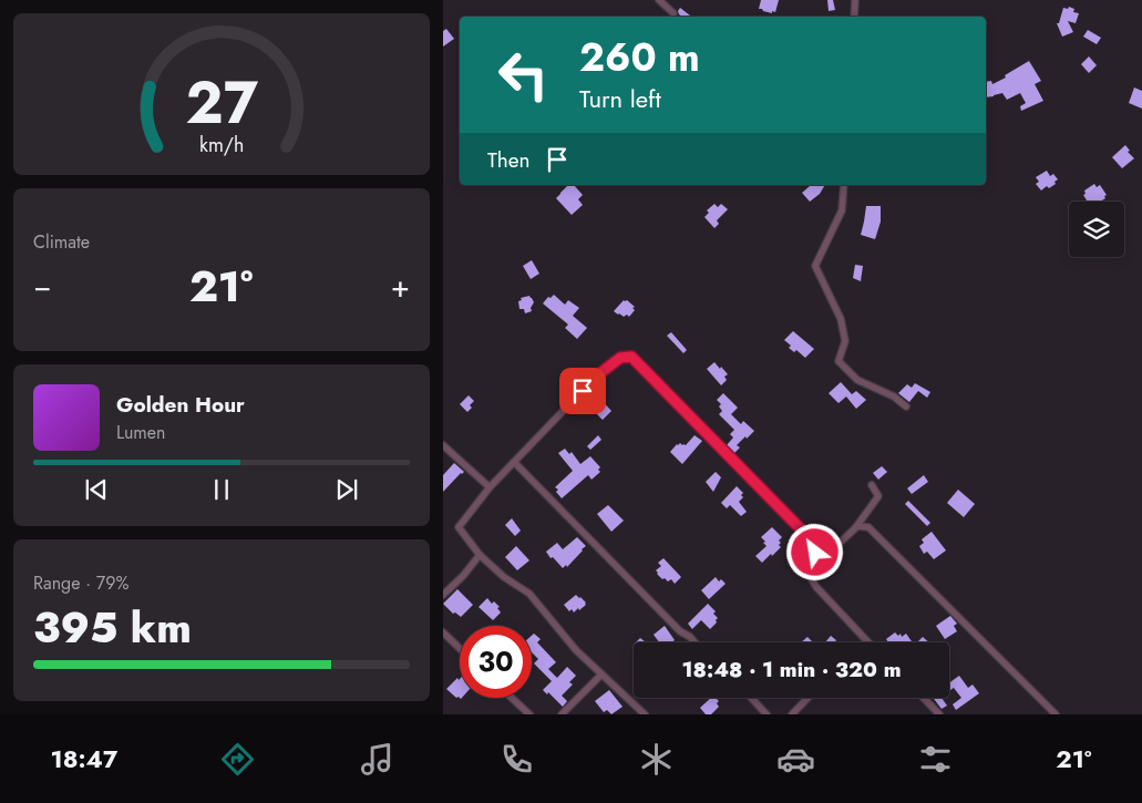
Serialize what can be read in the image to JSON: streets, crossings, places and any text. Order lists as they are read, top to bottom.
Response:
{
  "page": {
    "turn": ["260 m", "Turn left"],
    "then": "Then",
    "tile": [
      "Climate",
      ["Range · 79%", "395 km"]
    ],
    "heat": ["−", "21°", "+"],
    "song": ["Golden Hour", "Lumen"],
    "limit": "30",
    "trip": "18:48 · 1 min · 320 m",
    "tabs": ["18:47", "21°"],
    "gauge": ["27", "km/h"]
  }
}
